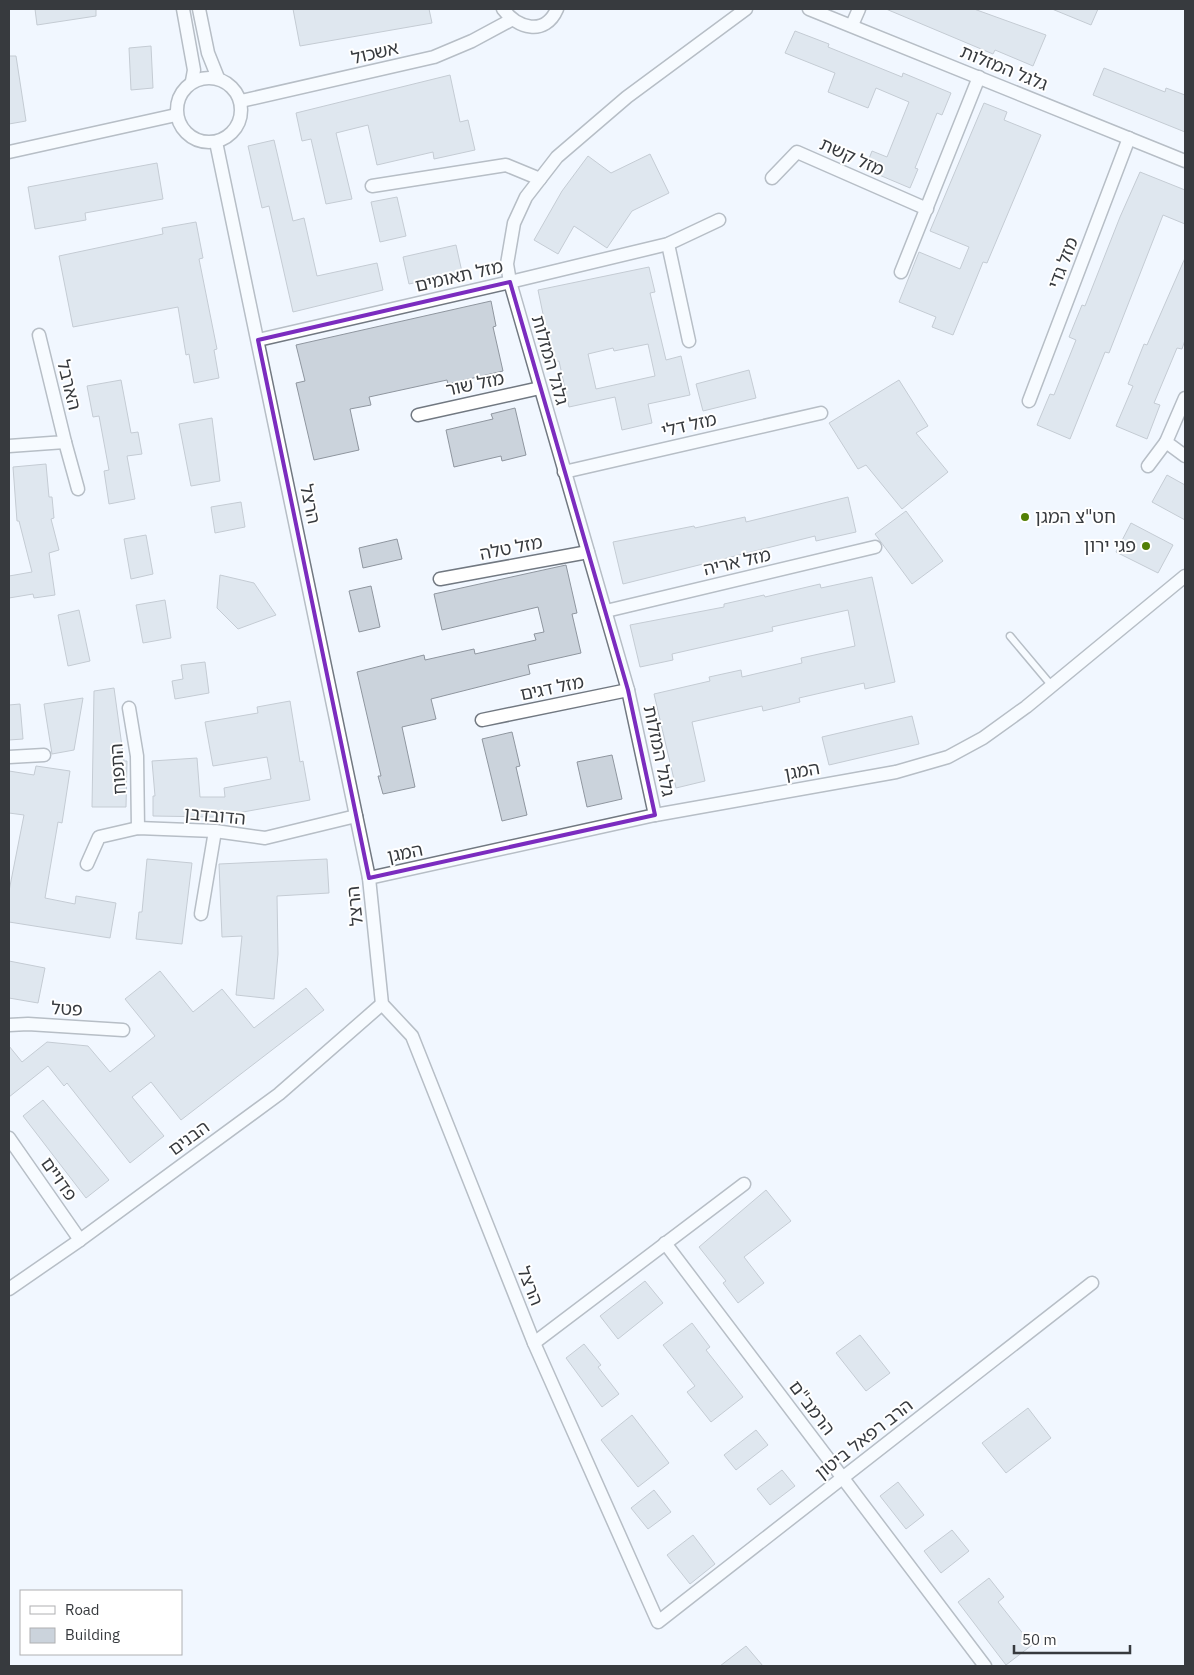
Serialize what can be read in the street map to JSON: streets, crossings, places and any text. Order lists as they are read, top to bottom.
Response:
{
  "streets": {
    "street": [
      "אשכול",
      "גלגל המזלות",
      "מזל קשת",
      "מזל גדי",
      "מזל תאומים",
      "מזל שור",
      "הארבל",
      "מזל דלי",
      "הרצל",
      "מזל טלה",
      "מזל אריה",
      "מזל דגים",
      "התפוח",
      "המגן",
      "הדובדבן",
      "פטל",
      "הבנים",
      "פדויים",
      "הרמב\"ם",
      "הרב רפאל ביטון"
    ]
  },
  "crossings": [
    ["אשכול", "הרצל"],
    ["גלגל המזלות", "מזל גדי"],
    ["גלגל המזלות", "מזל תאומים"],
    ["גלגל המזלות", "מזל שור"],
    ["גלגל המזלות", "מזל דלי"],
    ["גלגל המזלות", "מזל טלה"],
    ["גלגל המזלות", "מזל אריה"],
    ["גלגל המזלות", "מזל דגים"],
    ["גלגל המזלות", "המגן"],
    ["מזל תאומים", "הרצל"],
    ["הרצל", "המגן"],
    ["הרצל", "הדובדבן"],
    ["הרצל", "הבנים"],
    ["הרצל", "הרב רפאל ביטון"],
    ["התפוח", "הדובדבן"],
    ["הבנים", "פדויים"],
    ["הרמב\"ם", "הרב רפאל ביטון"]
  ],
  "places": ["חט\"צ המגן", "פגי ירון"],
  "legend": ["Road", "Building"],
  "scale_bar": "50 m"
}
